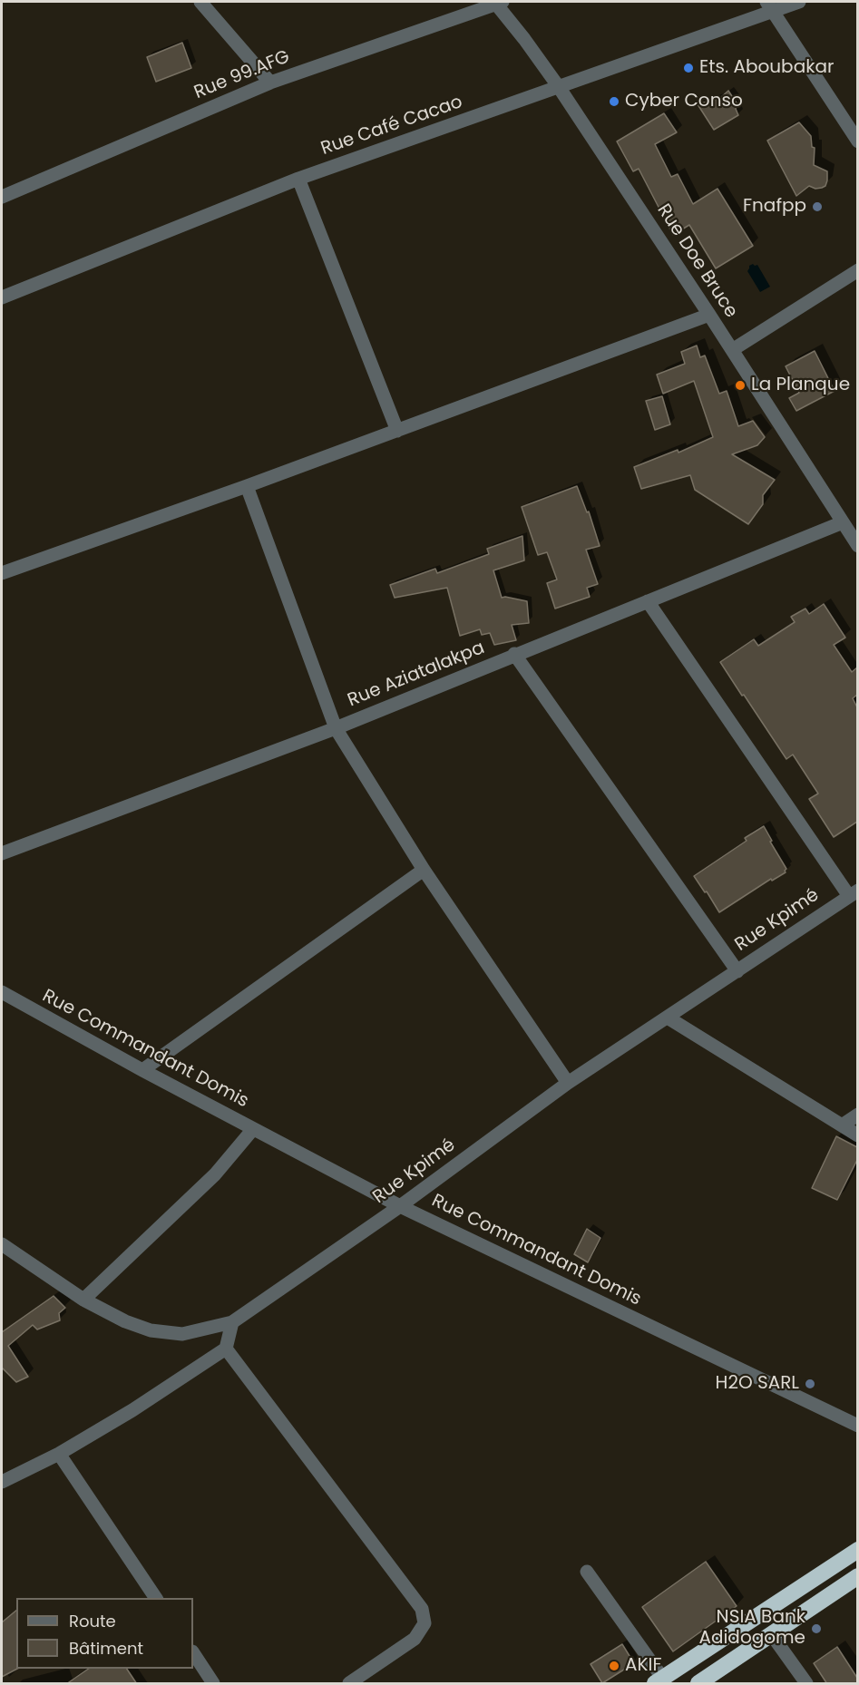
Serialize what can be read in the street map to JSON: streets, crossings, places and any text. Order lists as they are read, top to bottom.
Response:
{
  "streets": {
    "street": [
      "Rue 99.AFG",
      "Rue Café Cacao",
      "Rue Doe Bruce",
      "Rue Aziatalakpa",
      "Rue Kpimé",
      "Rue Commandant Domis"
    ]
  },
  "crossings": [
    ["Rue 99.AFG", "Rue Doe Bruce"],
    ["Rue Café Cacao", "Rue Doe Bruce"],
    ["Rue Doe Bruce", "Rue Aziatalakpa"],
    ["Rue Kpimé", "Rue Commandant Domis"]
  ],
  "places": [
    "Ets. Aboubakar",
    "Cyber Conso",
    "Fnafpp",
    "La Planque",
    "H2O SARL",
    "NSIA Bank Adidogome",
    "AKIF"
  ],
  "legend": ["Route", "Bâtiment"]
}
